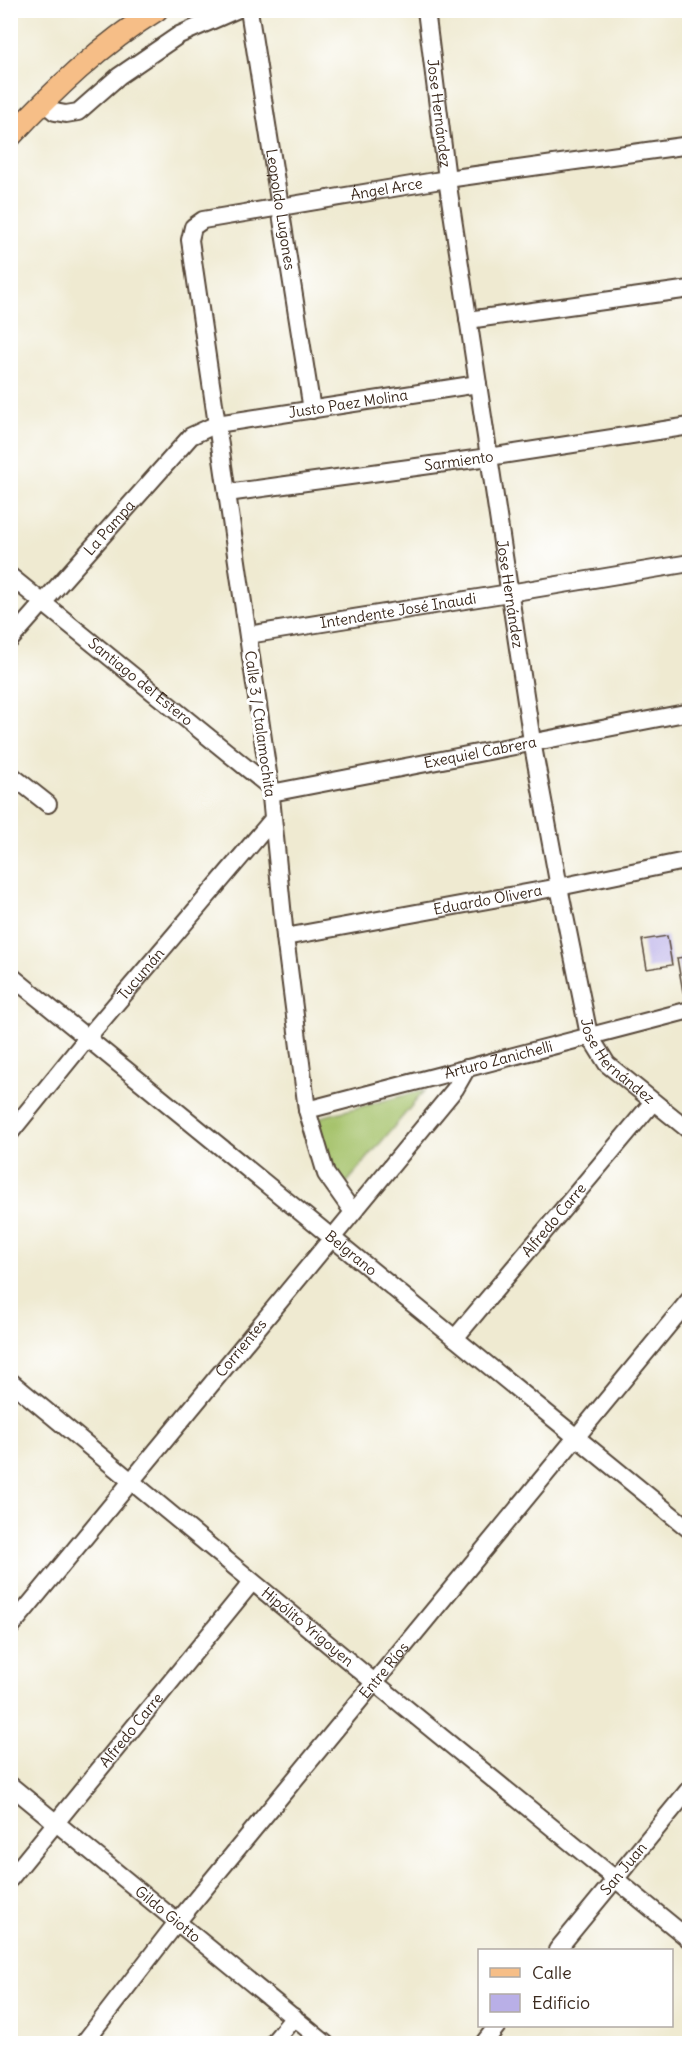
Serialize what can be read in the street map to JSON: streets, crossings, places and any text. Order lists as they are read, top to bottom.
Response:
{
  "streets": {
    "street": [
      "Jose Hernández",
      "Ángel Arce",
      "Leopoldo Lugones",
      "Justo Paez Molina",
      "Sarmiento",
      "La Pampa",
      "Intendente José Inaudi",
      "Santiago del Estero",
      "Calle 3 / Ctalamochita",
      "Exequiel Cabrera",
      "Eduardo Olivera",
      "Tucumán",
      "Arturo Zanichelli",
      "Alfredo Carre",
      "Belgrano",
      "Corrientes",
      "Hipólito Yrigoyen",
      "Entre Ríos",
      "San Juan",
      "Gildo Giotto"
    ]
  },
  "crossings": [
    ["Jose Hernández", "Ángel Arce"],
    ["Jose Hernández", "Justo Paez Molina"],
    ["Jose Hernández", "Sarmiento"],
    ["Jose Hernández", "Intendente José Inaudi"],
    ["Jose Hernández", "Exequiel Cabrera"],
    ["Jose Hernández", "Eduardo Olivera"],
    ["Jose Hernández", "Arturo Zanichelli"],
    ["Jose Hernández", "Alfredo Carre"],
    ["Ángel Arce", "Leopoldo Lugones"],
    ["Ángel Arce", "Calle 3 / Ctalamochita"],
    ["Leopoldo Lugones", "Justo Paez Molina"],
    ["Justo Paez Molina", "La Pampa"],
    ["Justo Paez Molina", "Calle 3 / Ctalamochita"],
    ["Sarmiento", "Calle 3 / Ctalamochita"],
    ["La Pampa", "Santiago del Estero"],
    ["La Pampa", "Calle 3 / Ctalamochita"],
    ["Intendente José Inaudi", "Calle 3 / Ctalamochita"],
    ["Santiago del Estero", "Calle 3 / Ctalamochita"],
    ["Santiago del Estero", "Exequiel Cabrera"],
    ["Calle 3 / Ctalamochita", "Exequiel Cabrera"],
    ["Calle 3 / Ctalamochita", "Eduardo Olivera"],
    ["Calle 3 / Ctalamochita", "Tucumán"],
    ["Calle 3 / Ctalamochita", "Arturo Zanichelli"],
    ["Calle 3 / Ctalamochita", "Corrientes"],
    ["Tucumán", "Belgrano"],
    ["Arturo Zanichelli", "Corrientes"],
    ["Alfredo Carre", "Belgrano"],
    ["Alfredo Carre", "Hipólito Yrigoyen"],
    ["Alfredo Carre", "Gildo Giotto"],
    ["Belgrano", "Corrientes"],
    ["Belgrano", "Entre Ríos"],
    ["Corrientes", "Hipólito Yrigoyen"],
    ["Hipólito Yrigoyen", "Entre Ríos"],
    ["Hipólito Yrigoyen", "San Juan"],
    ["Entre Ríos", "Gildo Giotto"]
  ],
  "legend": ["Calle", "Edificio"]
}
